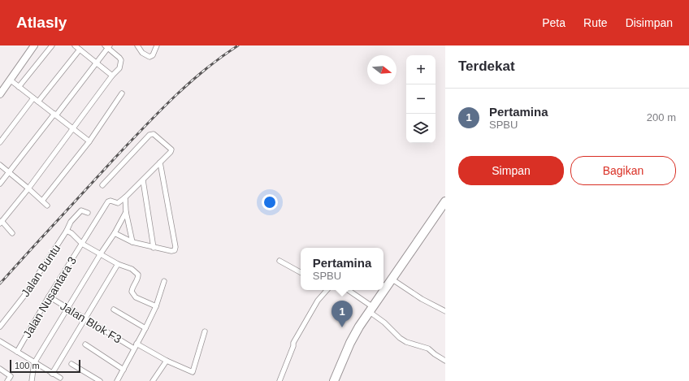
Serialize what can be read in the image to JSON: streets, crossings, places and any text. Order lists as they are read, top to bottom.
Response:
{
  "streets": {
    "street": ["Jalan Buntu", "Jalan Nusantara 3", "Jalan Blok F3"]
  },
  "crossings": [
    ["Jalan Nusantara 3", "Jalan Blok F3"]
  ],
  "scale_bar": "100 m",
  "north": "right",
  "page": {
    "header": "Atlasly",
    "nav": ["Peta", "Rute", "Disimpan"],
    "heading": "Terdekat",
    "map_buttons": ["+", "−"],
    "list": [
      {
        "mark": "1",
        "name": "Pertamina",
        "note": "SPBU",
        "value": "200 m"
      }
    ],
    "buttons": ["Simpan", "Bagikan"],
    "popup": ["Pertamina", "SPBU"],
    "pins": "1",
    "scale": "100 m"
  }
}
